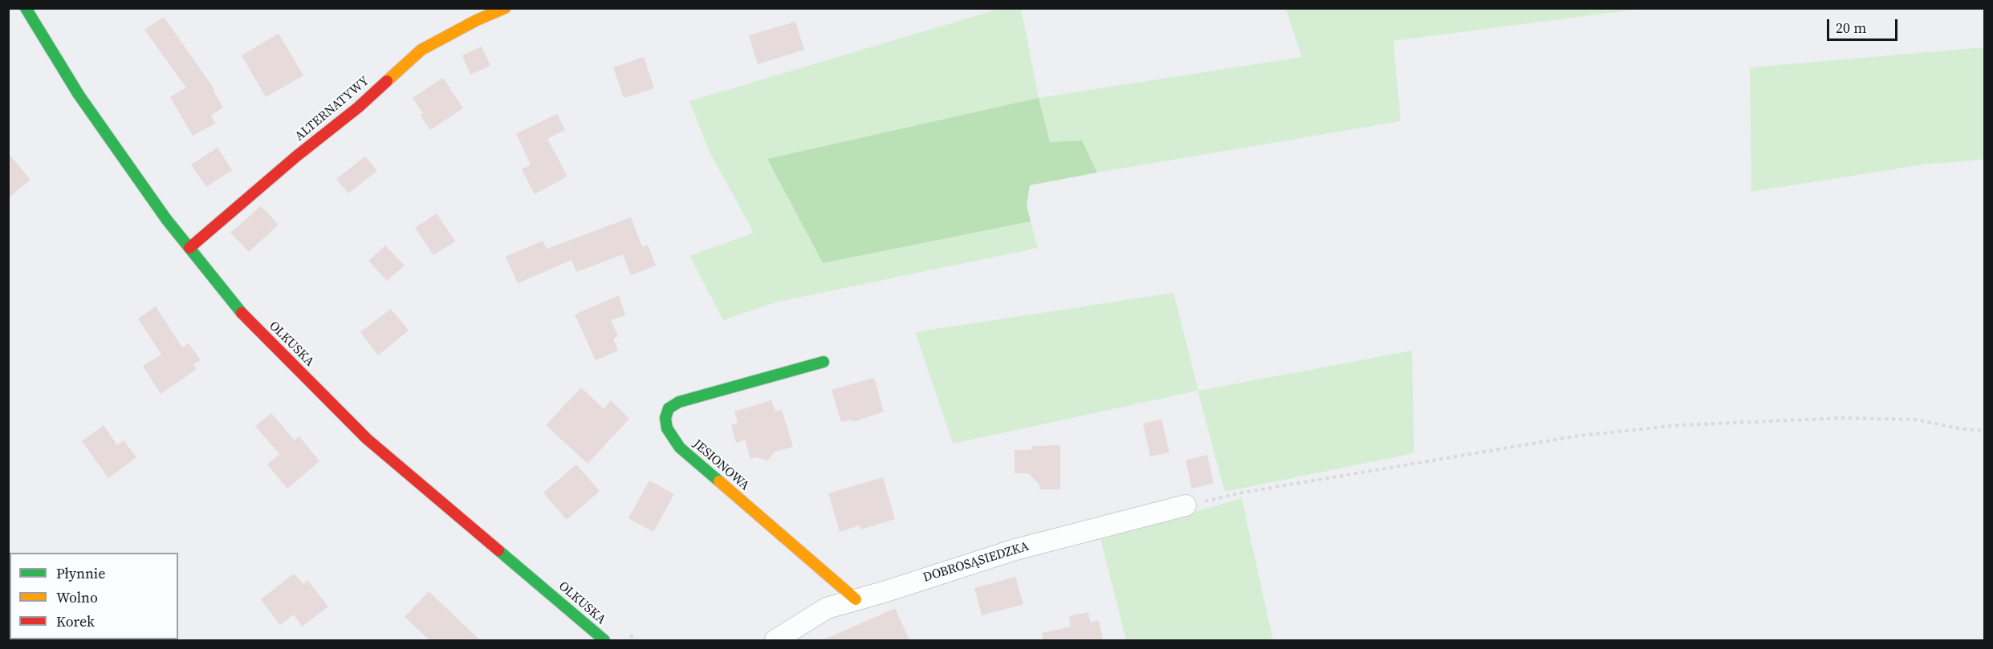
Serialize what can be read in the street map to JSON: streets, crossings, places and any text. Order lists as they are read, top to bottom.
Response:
{
  "streets": {
    "main road": ["ALTERNATYWY", "OLKUSKA", "JESIONOWA"],
    "street": ["DOBROSĄSIEDZKA"]
  },
  "crossings": [
    ["ALTERNATYWY", "OLKUSKA"],
    ["JESIONOWA", "DOBROSĄSIEDZKA"]
  ],
  "legend": ["Płynnie", "Wolno", "Korek"],
  "scale_bar": "20 m"
}
